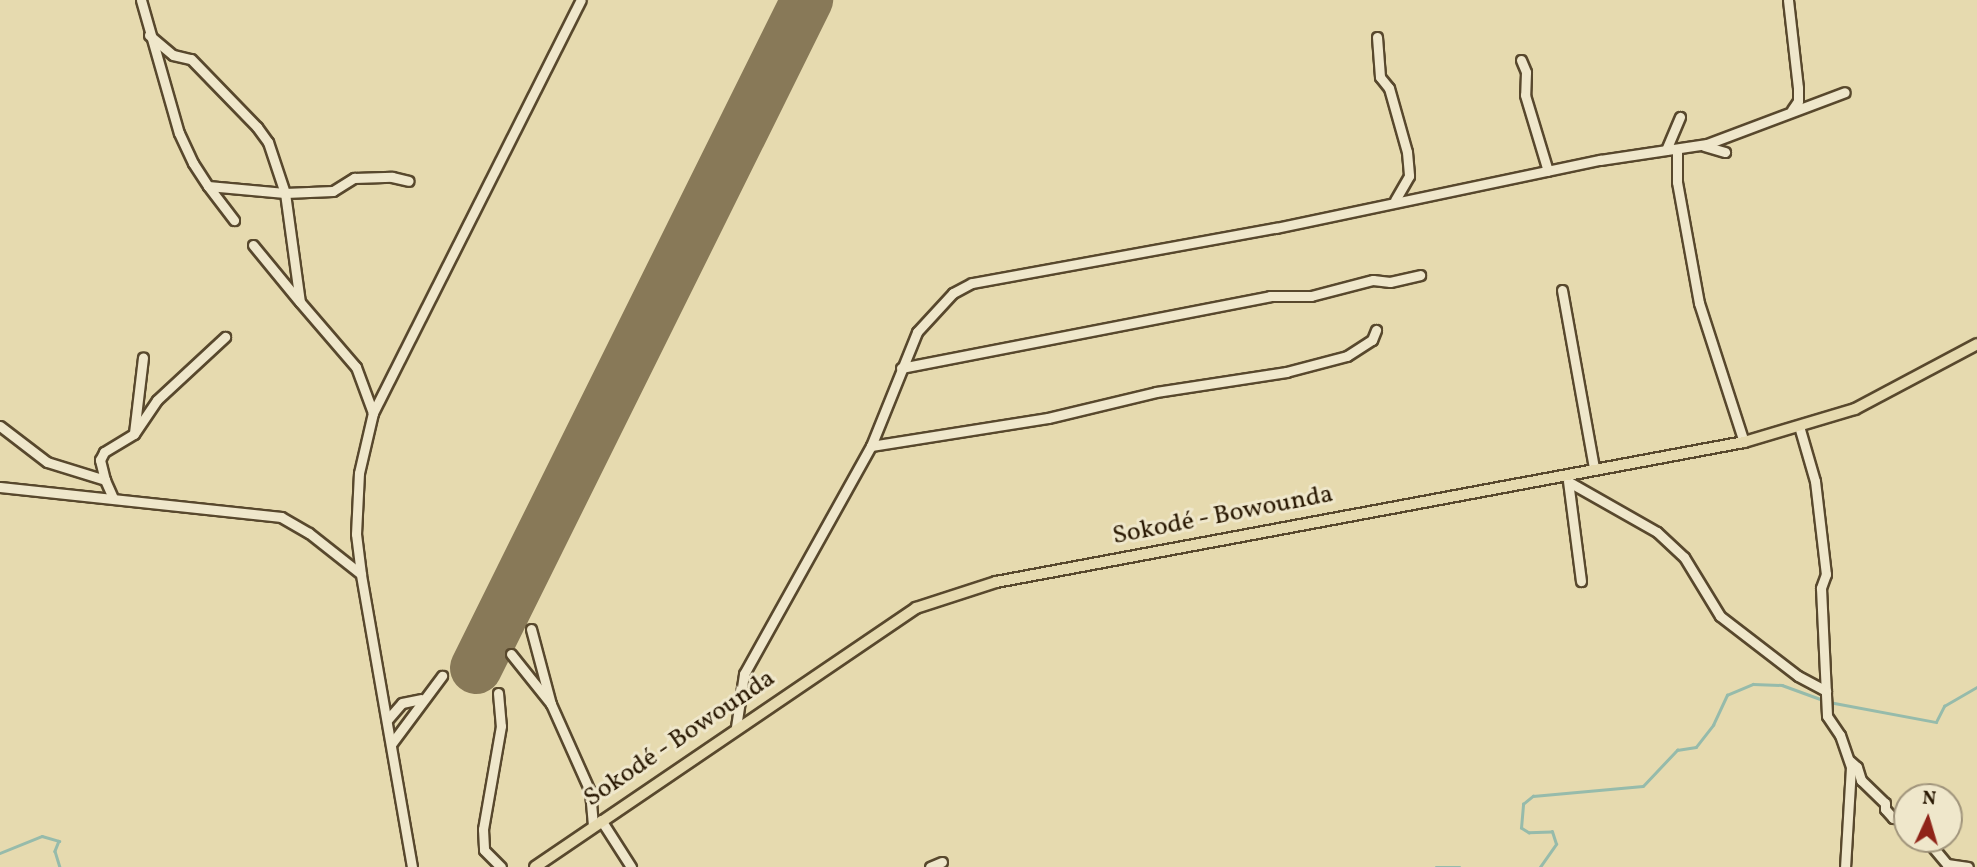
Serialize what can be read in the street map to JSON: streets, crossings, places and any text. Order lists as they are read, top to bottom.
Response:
{
  "streets": {
    "main road": ["Sokodé - Bowounda"]
  },
  "north": "top"
}
